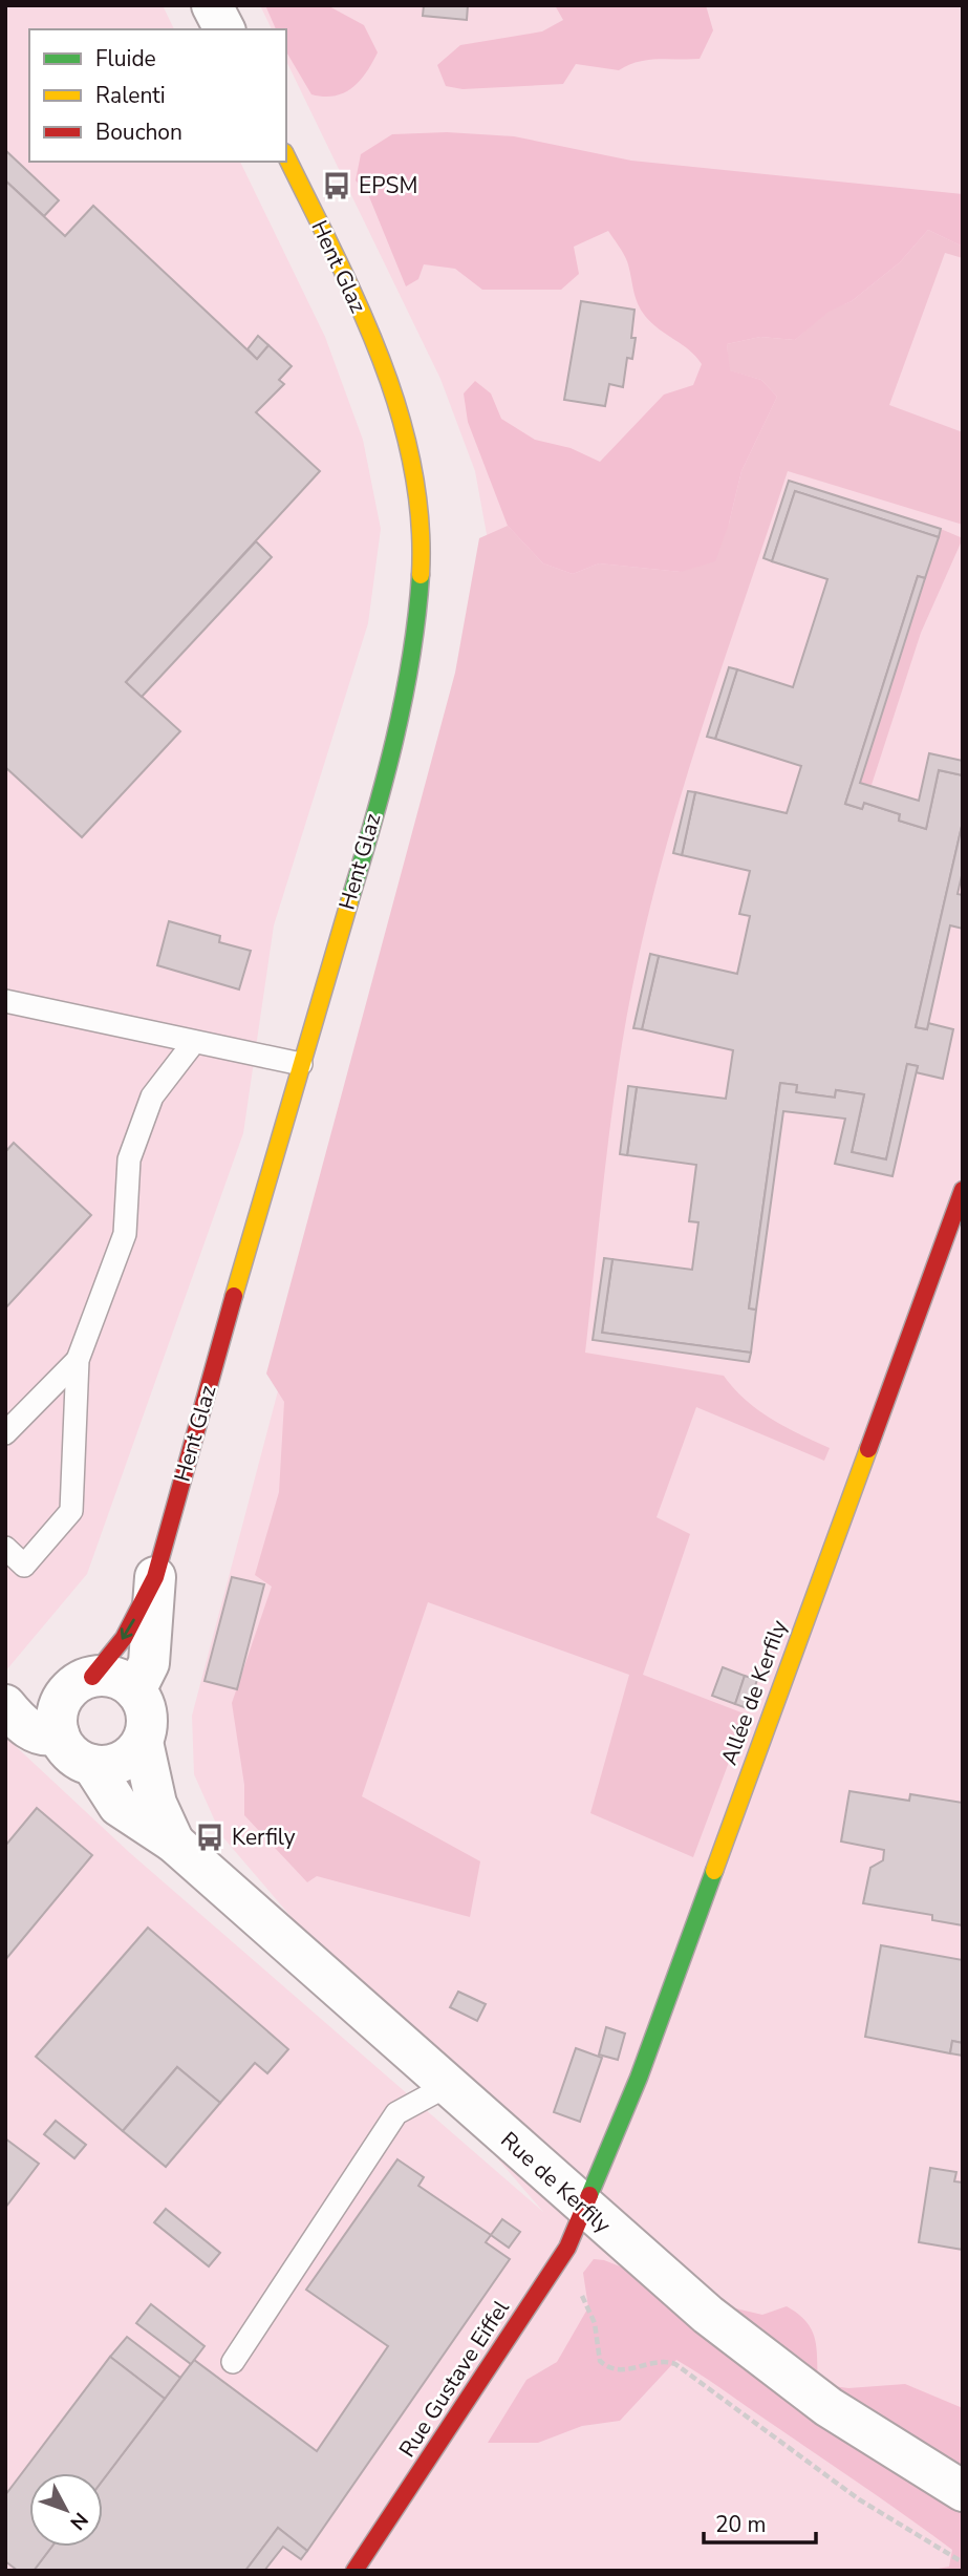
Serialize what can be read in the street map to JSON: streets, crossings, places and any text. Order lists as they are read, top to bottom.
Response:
{
  "streets": {
    "street": [
      "Hent Glaz",
      "Allée de Kerfily",
      "Rue de Kerfily",
      "Rue Gustave Eiffel"
    ]
  },
  "crossings": [
    ["Hent Glaz", "Rue de Kerfily"],
    ["Allée de Kerfily", "Rue de Kerfily"],
    ["Allée de Kerfily", "Rue Gustave Eiffel"],
    ["Rue de Kerfily", "Rue Gustave Eiffel"]
  ],
  "places": {
    "bus stop": ["EPSM", "Kerfily"]
  },
  "legend": ["Fluide", "Ralenti", "Bouchon"],
  "scale_bar": "20 m",
  "north": "bottom right"
}
